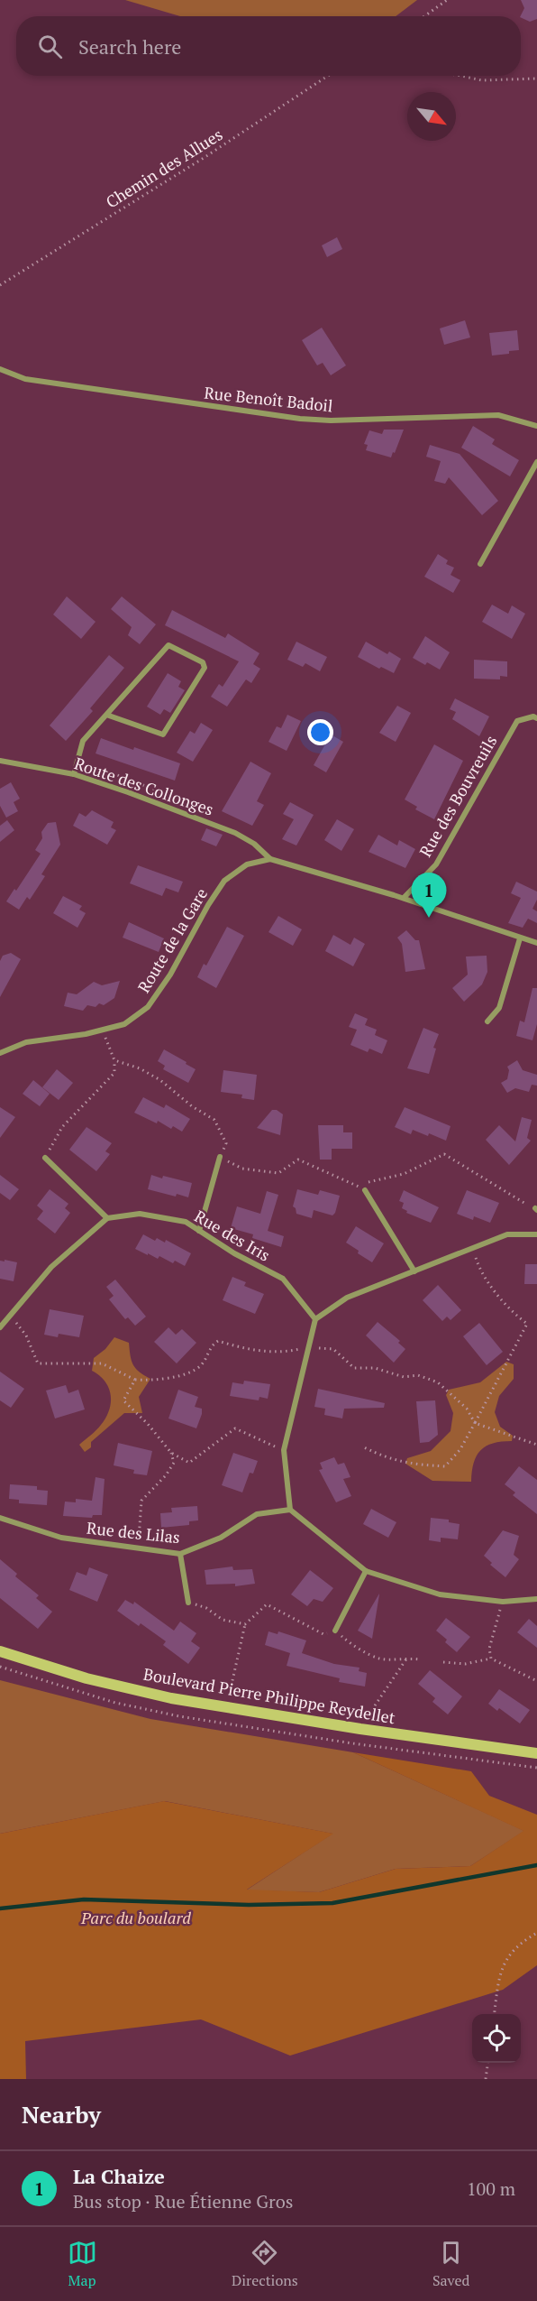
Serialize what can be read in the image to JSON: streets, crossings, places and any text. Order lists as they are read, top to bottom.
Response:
{
  "streets": {
    "main road": ["Boulevard Pierre Philippe Reydellet"],
    "street": [
      "Rue Benoît Badoil",
      "Route des Collonges",
      "Rue des Bouvreuils",
      "Route de la Gare",
      "Rue des Iris",
      "Rue des Lilas"
    ],
    "path": ["Chemin des Allues"]
  },
  "crossings": [
    ["Route des Collonges", "Route de la Gare"]
  ],
  "parks": ["Parc du boulard"],
  "north": "bottom right",
  "page": {
    "search": "Search here",
    "pins": "1",
    "heading": "Nearby",
    "list": [
      {
        "mark": "1",
        "name": "La Chaize",
        "note": "Bus stop · Rue Étienne Gros",
        "value": "100 m"
      }
    ],
    "nav": ["Map", "Directions", "Saved"]
  }
}
